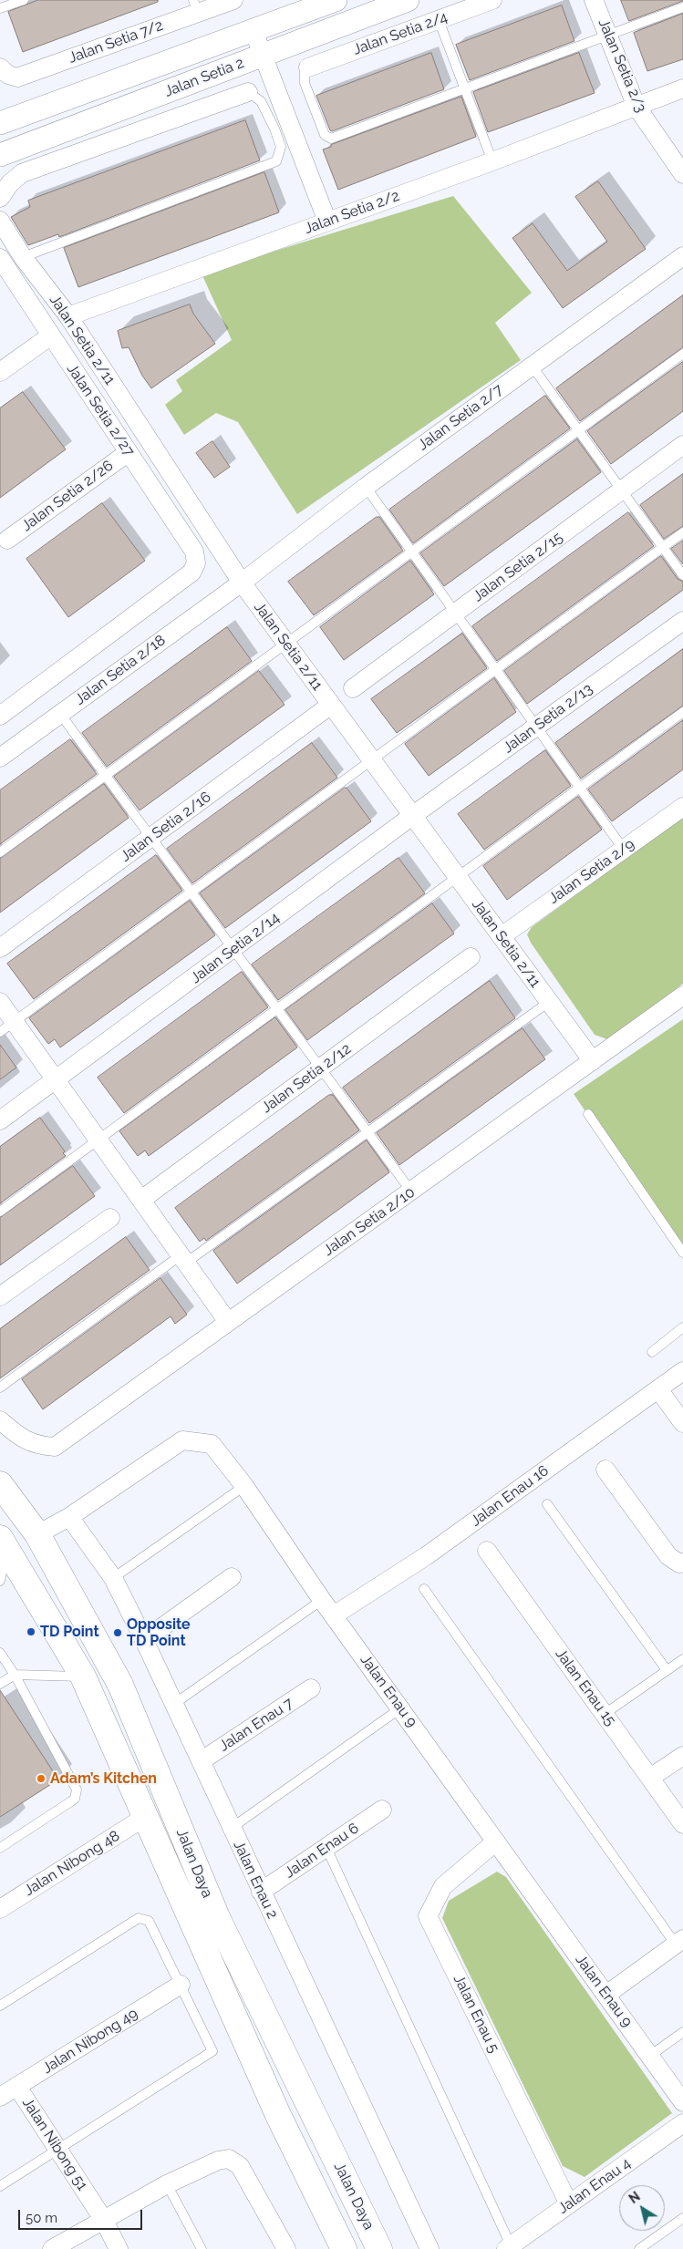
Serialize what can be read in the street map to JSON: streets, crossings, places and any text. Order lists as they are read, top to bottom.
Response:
{
  "streets": {
    "main road": ["Jalan Daya"],
    "street": [
      "Jalan Setia 2/4",
      "Jalan Setia 7/2",
      "Jalan Setia 2/3",
      "Jalan Setia 2",
      "Jalan Setia 2/2",
      "Jalan Setia 2/11",
      "Jalan Setia 2/27",
      "Jalan Setia 2/7",
      "Jalan Setia 2/26",
      "Jalan Setia 2/15",
      "Jalan Setia 2/18",
      "Jalan Setia 2/13",
      "Jalan Setia 2/16",
      "Jalan Setia 2/9",
      "Jalan Setia 2/14",
      "Jalan Setia 2/12",
      "Jalan Setia 2/10",
      "Jalan Enau 16",
      "Jalan Enau 15",
      "Jalan Enau 9",
      "Jalan Enau 7",
      "Jalan Enau 6",
      "Jalan Nibong 48",
      "Jalan Enau 2",
      "Jalan Enau 5",
      "Jalan Nibong 49",
      "Jalan Nibong 51",
      "Jalan Enau 4"
    ]
  },
  "crossings": [
    ["Jalan Setia 2/3", "Jalan Setia 2/2"],
    ["Jalan Setia 2/2", "Jalan Setia 2/11"],
    ["Jalan Setia 2/11", "Jalan Setia 2/7"],
    ["Jalan Setia 2/11", "Jalan Setia 2/18"],
    ["Jalan Setia 2/11", "Jalan Setia 2/13"],
    ["Jalan Setia 2/11", "Jalan Setia 2/16"],
    ["Jalan Setia 2/11", "Jalan Setia 2/9"],
    ["Jalan Setia 2/11", "Jalan Setia 2/14"],
    ["Jalan Setia 2/11", "Jalan Setia 2/10"],
    ["Jalan Setia 2/27", "Jalan Setia 2/26"],
    ["Jalan Setia 2/7", "Jalan Setia 2/18"],
    ["Jalan Setia 2/13", "Jalan Setia 2/14"],
    ["Jalan Enau 16", "Jalan Enau 9"],
    ["Jalan Enau 9", "Jalan Daya"],
    ["Jalan Enau 9", "Jalan Enau 2"],
    ["Jalan Enau 9", "Jalan Enau 5"],
    ["Jalan Enau 7", "Jalan Enau 2"],
    ["Jalan Enau 6", "Jalan Enau 2"],
    ["Jalan Nibong 48", "Jalan Daya"],
    ["Jalan Enau 5", "Jalan Enau 4"],
    ["Jalan Nibong 49", "Jalan Nibong 51"]
  ],
  "places": ["TD Point", "Opposite TD Point", "Adam’s Kitchen"],
  "scale_bar": "50 m",
  "north": "top left"
}
